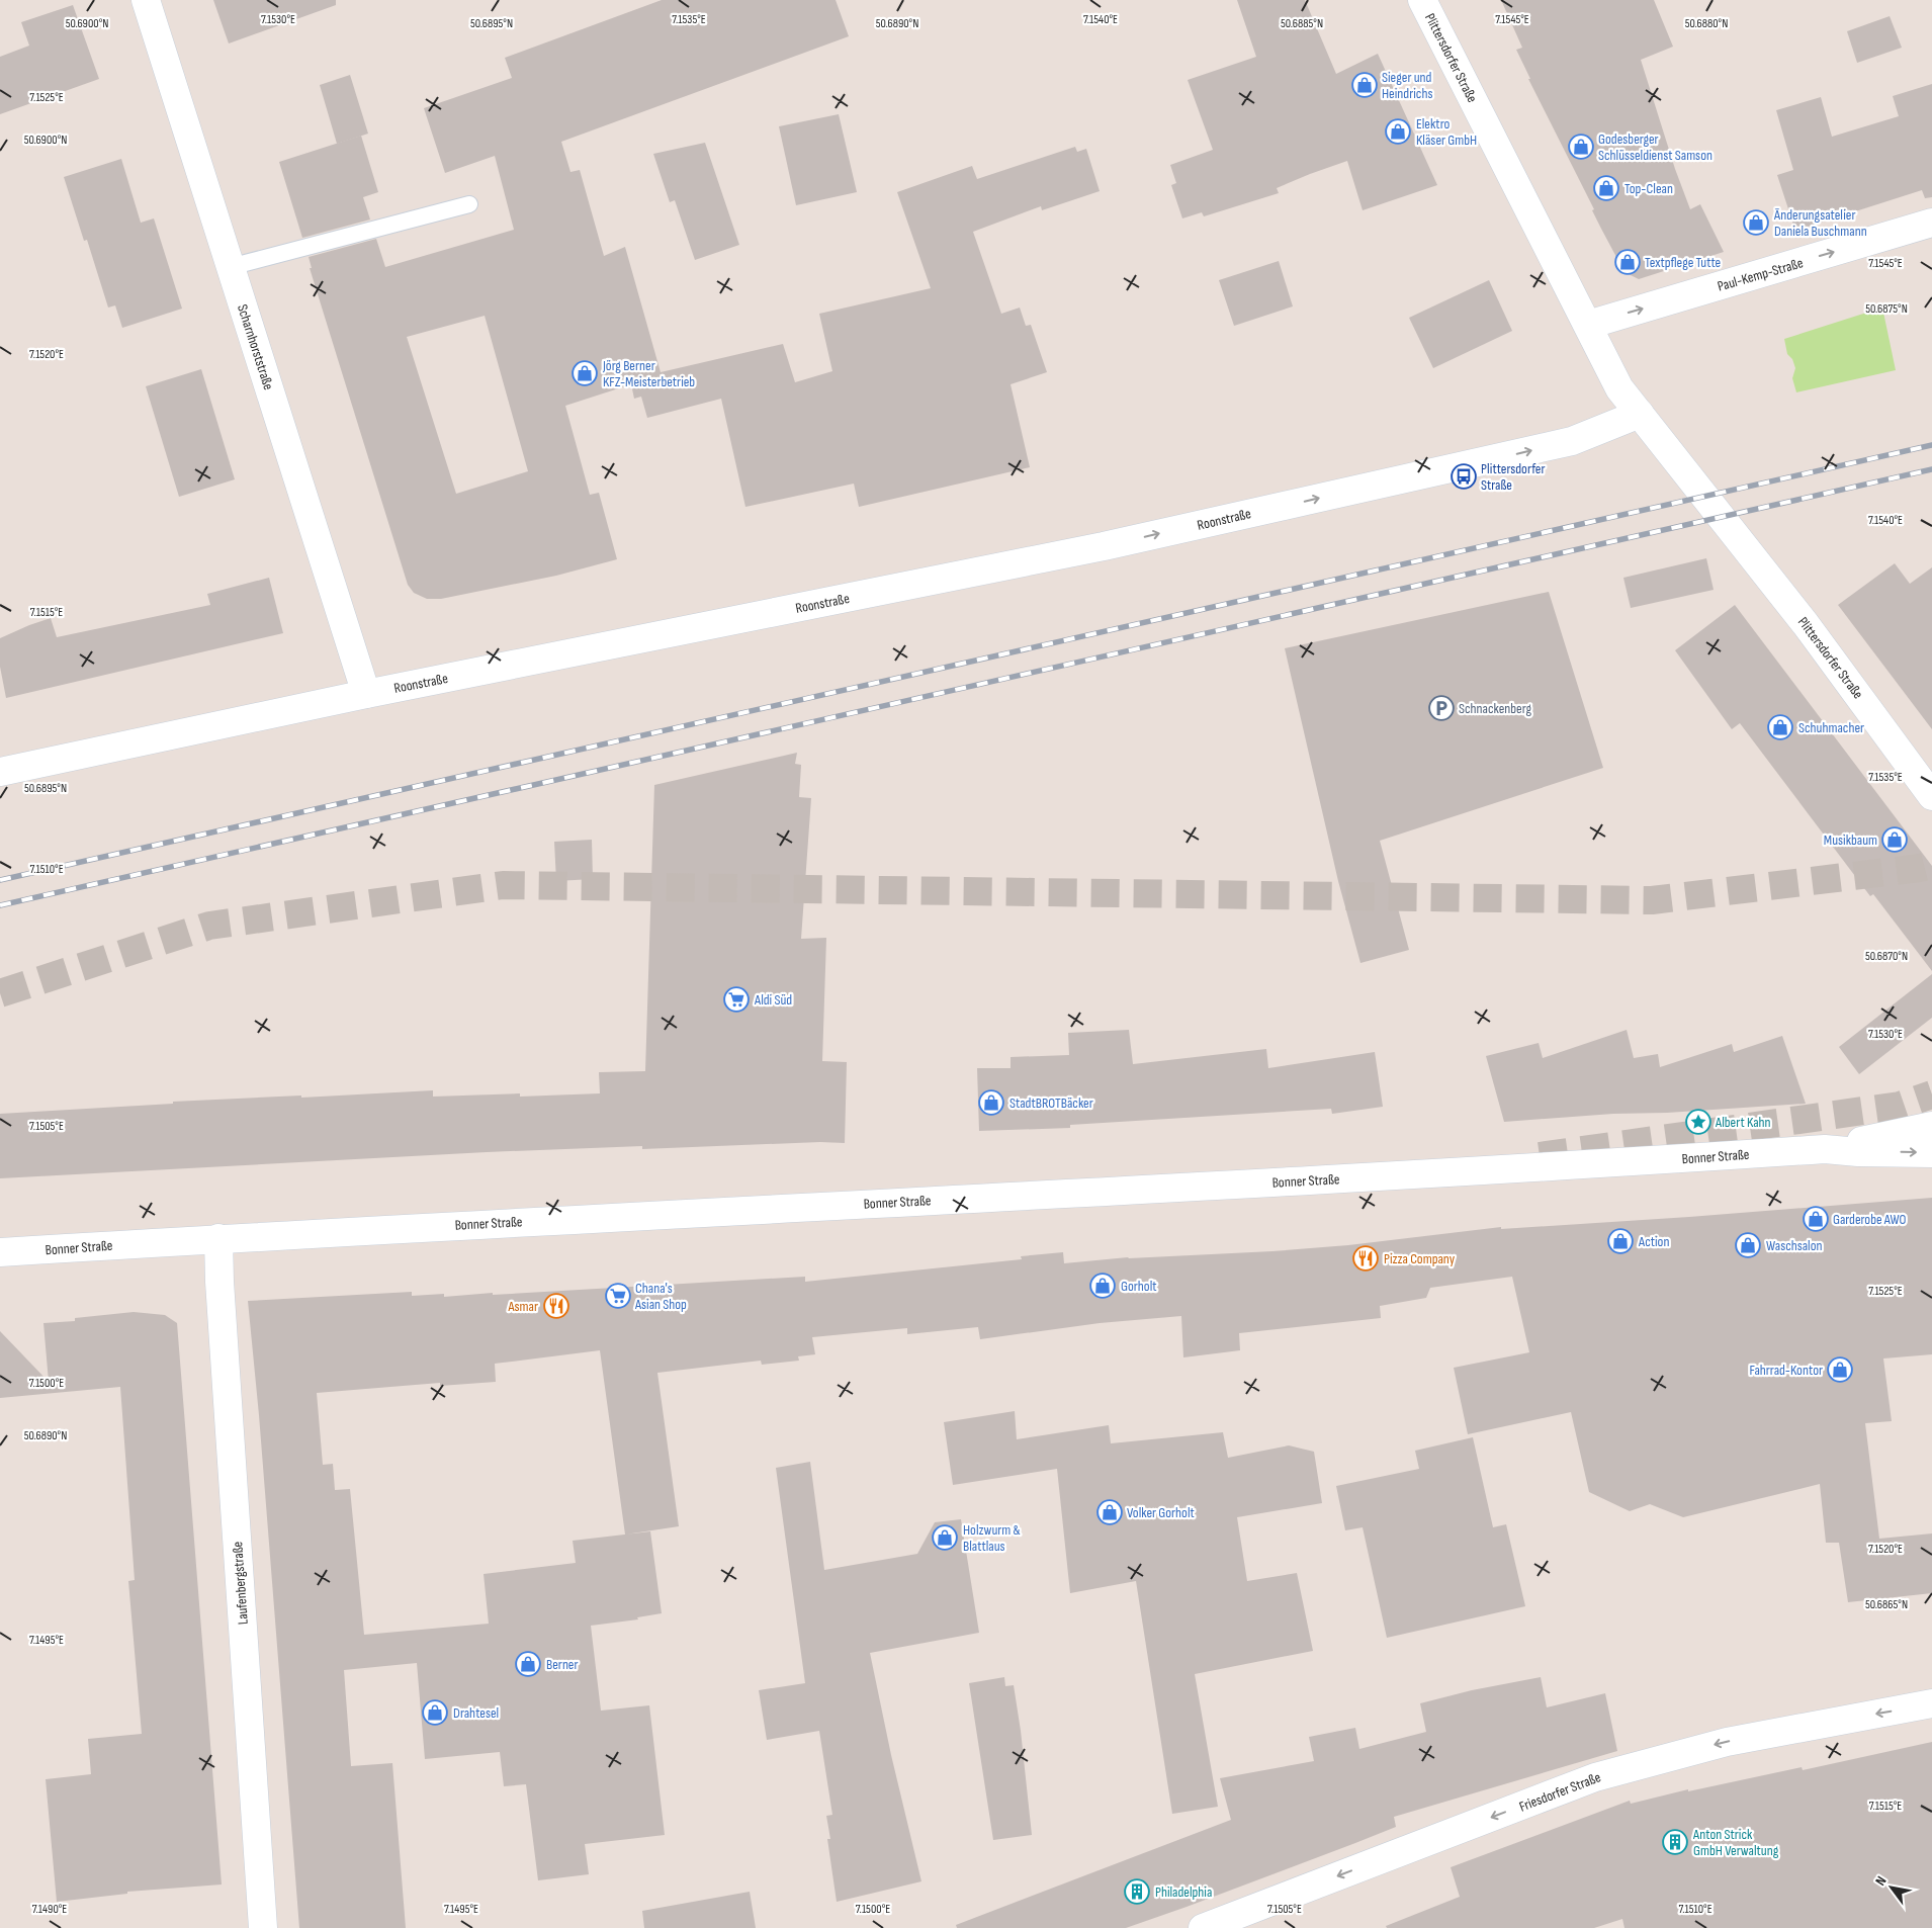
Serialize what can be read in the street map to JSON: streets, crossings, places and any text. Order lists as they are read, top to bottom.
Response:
{
  "streets": {
    "street": [
      "Plittersdorfer Straße",
      "Paul-Kemp-Straße",
      "Scharnhorststraße",
      "Roonstraße",
      "Bonner Straße",
      "Laufenbergstraße",
      "Friesdorfer Straße"
    ]
  },
  "crossings": [
    ["Plittersdorfer Straße", "Paul-Kemp-Straße"],
    ["Plittersdorfer Straße", "Roonstraße"],
    ["Scharnhorststraße", "Roonstraße"],
    ["Bonner Straße", "Laufenbergstraße"]
  ],
  "one_way": ["Paul-Kemp-Straße", "Roonstraße", "Friesdorfer Straße"],
  "places": {
    "shop": [
      "Sieger und Heindrichs",
      "Elektro Kläser GmbH",
      "Godesberger Schlüsseldienst Samson",
      "Top-Clean",
      "Änderungsatelier Daniela Buschmann",
      "Textpflege Tutte",
      "Jörg Berner KFZ-Meisterbetrieb",
      "Schuhmacher",
      "Musikbaum",
      "StadtBROTBäcker",
      "Garderobe AWO",
      "Action",
      "Waschsalon",
      "Gorholt",
      "Fahrrad-Kontor",
      "Volker Gorholt",
      "Holzwurm & Blattlaus",
      "Berner",
      "Drahtesel"
    ],
    "bus stop": ["Plittersdorfer Straße"],
    "parking": ["Schnackenberg"],
    "supermarket": ["Aldi Süd", "Chana's Asian Shop"],
    "place": ["Albert Kahn"],
    "restaurant": ["Pizza Company", "Asmar"],
    "building": ["Anton Strick GmbH Verwaltung", "Philadelphia"]
  },
  "north": "top left",
  "coordinates": [
    "7.1530°E",
    "7.1535°E",
    "7.1545°E",
    "7.1540°E",
    "50.6900°N",
    "50.6895°N",
    "50.6890°N",
    "50.6885°N",
    "50.6880°N",
    "7.1525°E",
    "50.6875°N",
    "7.1520°E",
    "7.1515°E",
    "7.1510°E",
    "50.6870°N",
    "7.1505°E",
    "7.1500°E",
    "50.6865°N",
    "7.1495°E",
    "7.1490°E"
  ]
}
